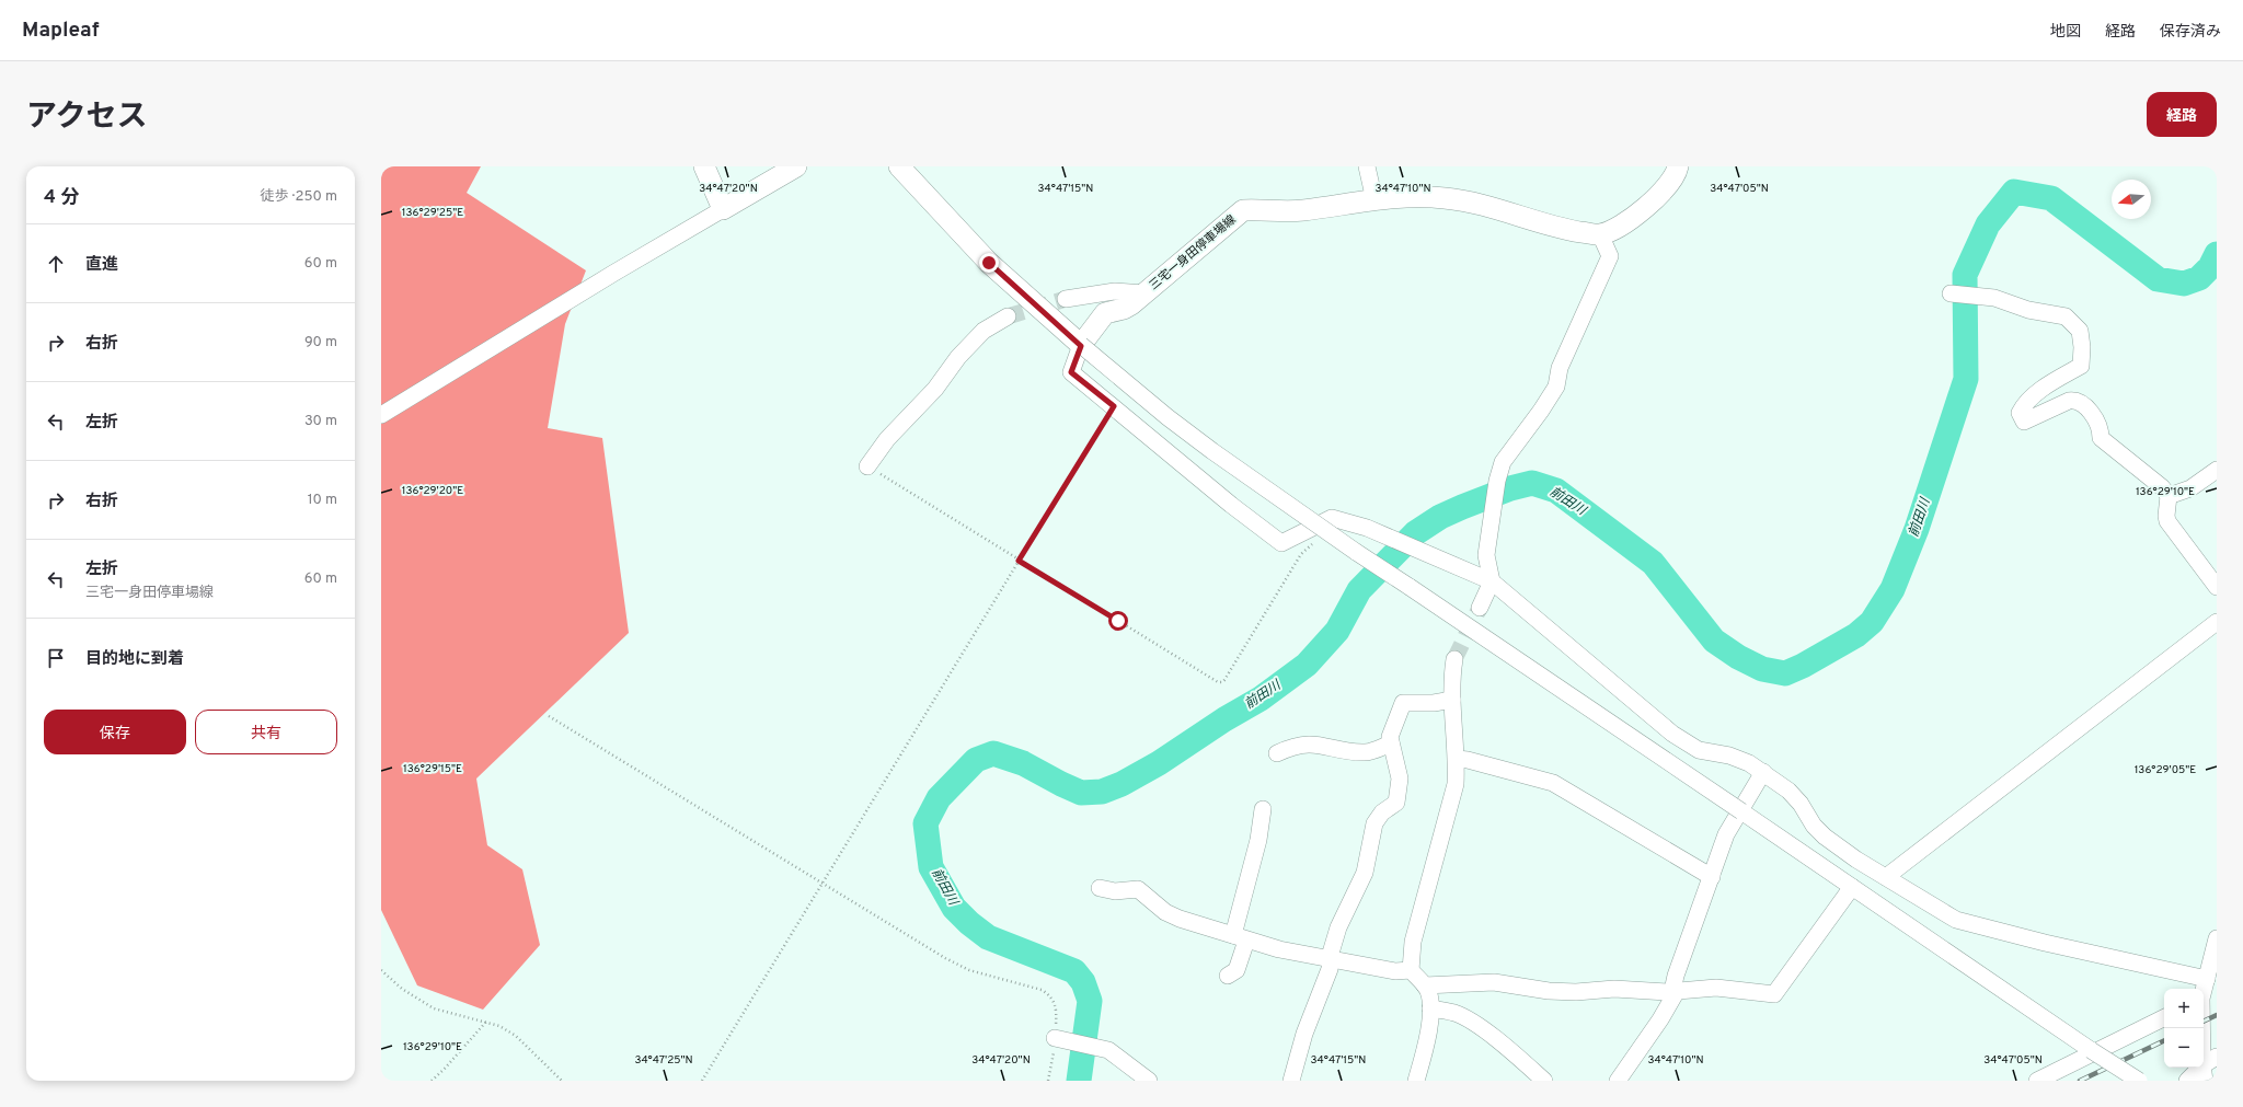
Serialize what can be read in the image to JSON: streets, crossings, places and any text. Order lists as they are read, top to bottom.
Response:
{
  "streets": {
    "main road": ["三宅一身田停車場線"]
  },
  "water": ["前田川"],
  "north": "left",
  "page": {
    "header": "Mapleaf",
    "nav": ["地図", "経路", "保存済み"],
    "title": "アクセス",
    "buttons": [
      "経路",
      ["保存", "共有"]
    ],
    "heading": ["4 分", "徒歩 · 250 m"],
    "list": [
      ["直進", "60 m"],
      ["右折", "90 m"],
      ["左折", "30 m"],
      ["右折", "10 m"],
      ["左折", "三宅一身田停車場線", "60 m"],
      "目的地に到着"
    ],
    "map_buttons": ["+", "−"]
  },
  "coordinates": [
    "34°47'20\"N",
    "34°47'15\"N",
    "34°47'10\"N",
    "34°47'05\"N",
    "136°29'25\"E",
    "136°29'20\"E",
    "136°29'10\"E",
    "136°29'15\"E",
    "136°29'05\"E",
    "34°47'25\"N"
  ]
}
